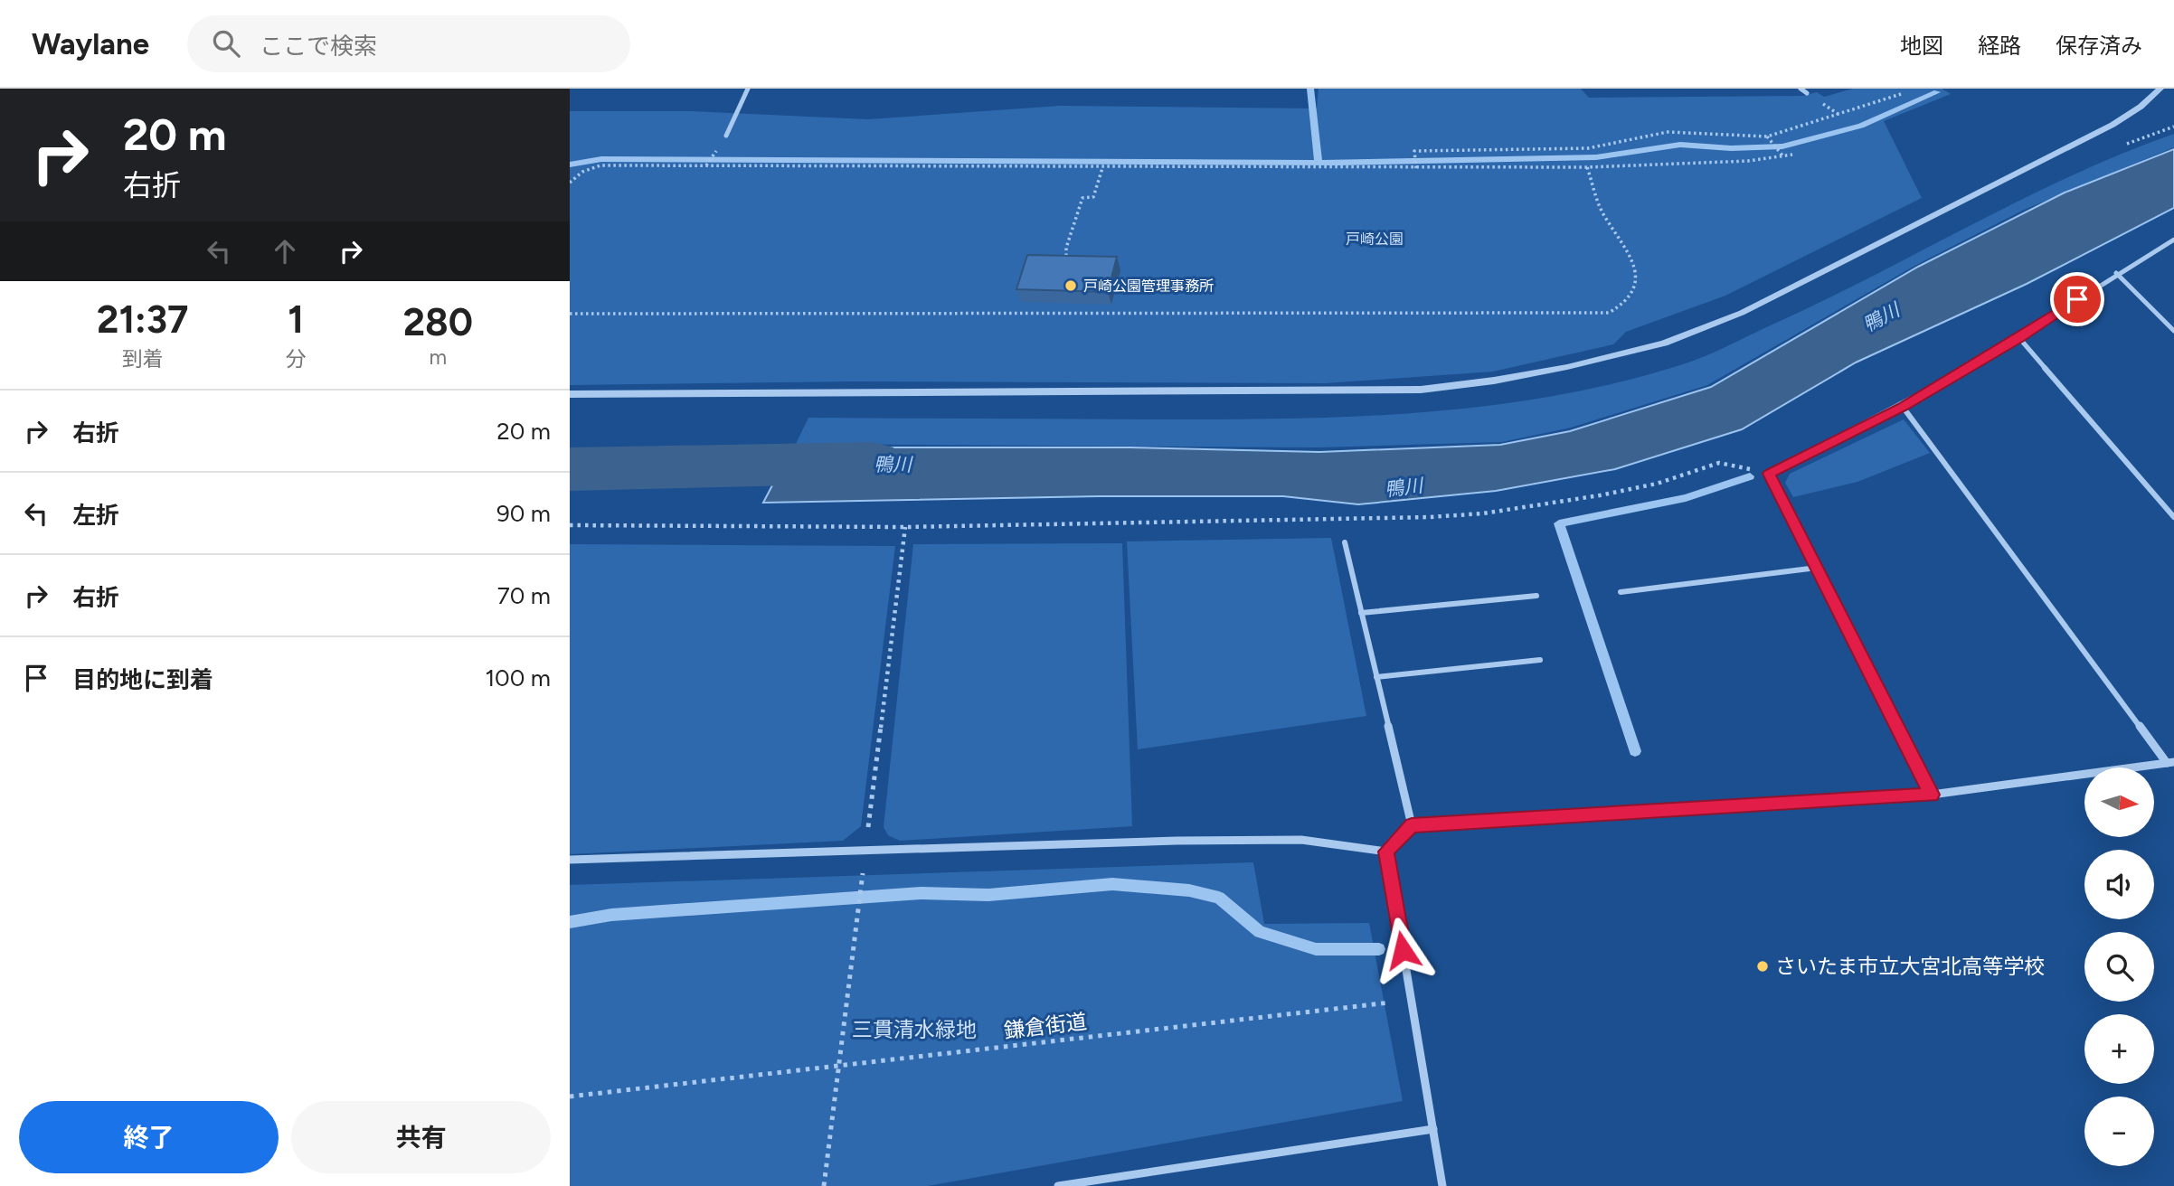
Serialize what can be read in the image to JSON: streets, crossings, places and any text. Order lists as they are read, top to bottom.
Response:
{
  "streets": {
    "path": ["鎌倉街道"]
  },
  "water": ["鴨川"],
  "parks": ["戸崎公園", "三貫清水緑地"],
  "places": ["戸崎公園管理事務所", "さいたま市立大宮北高等学校"],
  "north": "right",
  "page": {
    "header": "Waylane",
    "search": "ここで検索",
    "nav": ["地図", "経路", "保存済み"],
    "turn": ["20 m", "右折"],
    "eta": [
      "21:37",
      "到着",
      "1",
      "分",
      "280",
      "m"
    ],
    "list": [
      {
        "name": "右折",
        "value": "20 m"
      },
      {
        "name": "左折",
        "value": "90 m"
      },
      {
        "name": "右折",
        "value": "70 m"
      },
      {
        "name": "目的地に到着",
        "value": "100 m"
      }
    ],
    "map_buttons": ["+", "−"],
    "buttons": ["終了", "共有"]
  }
}
